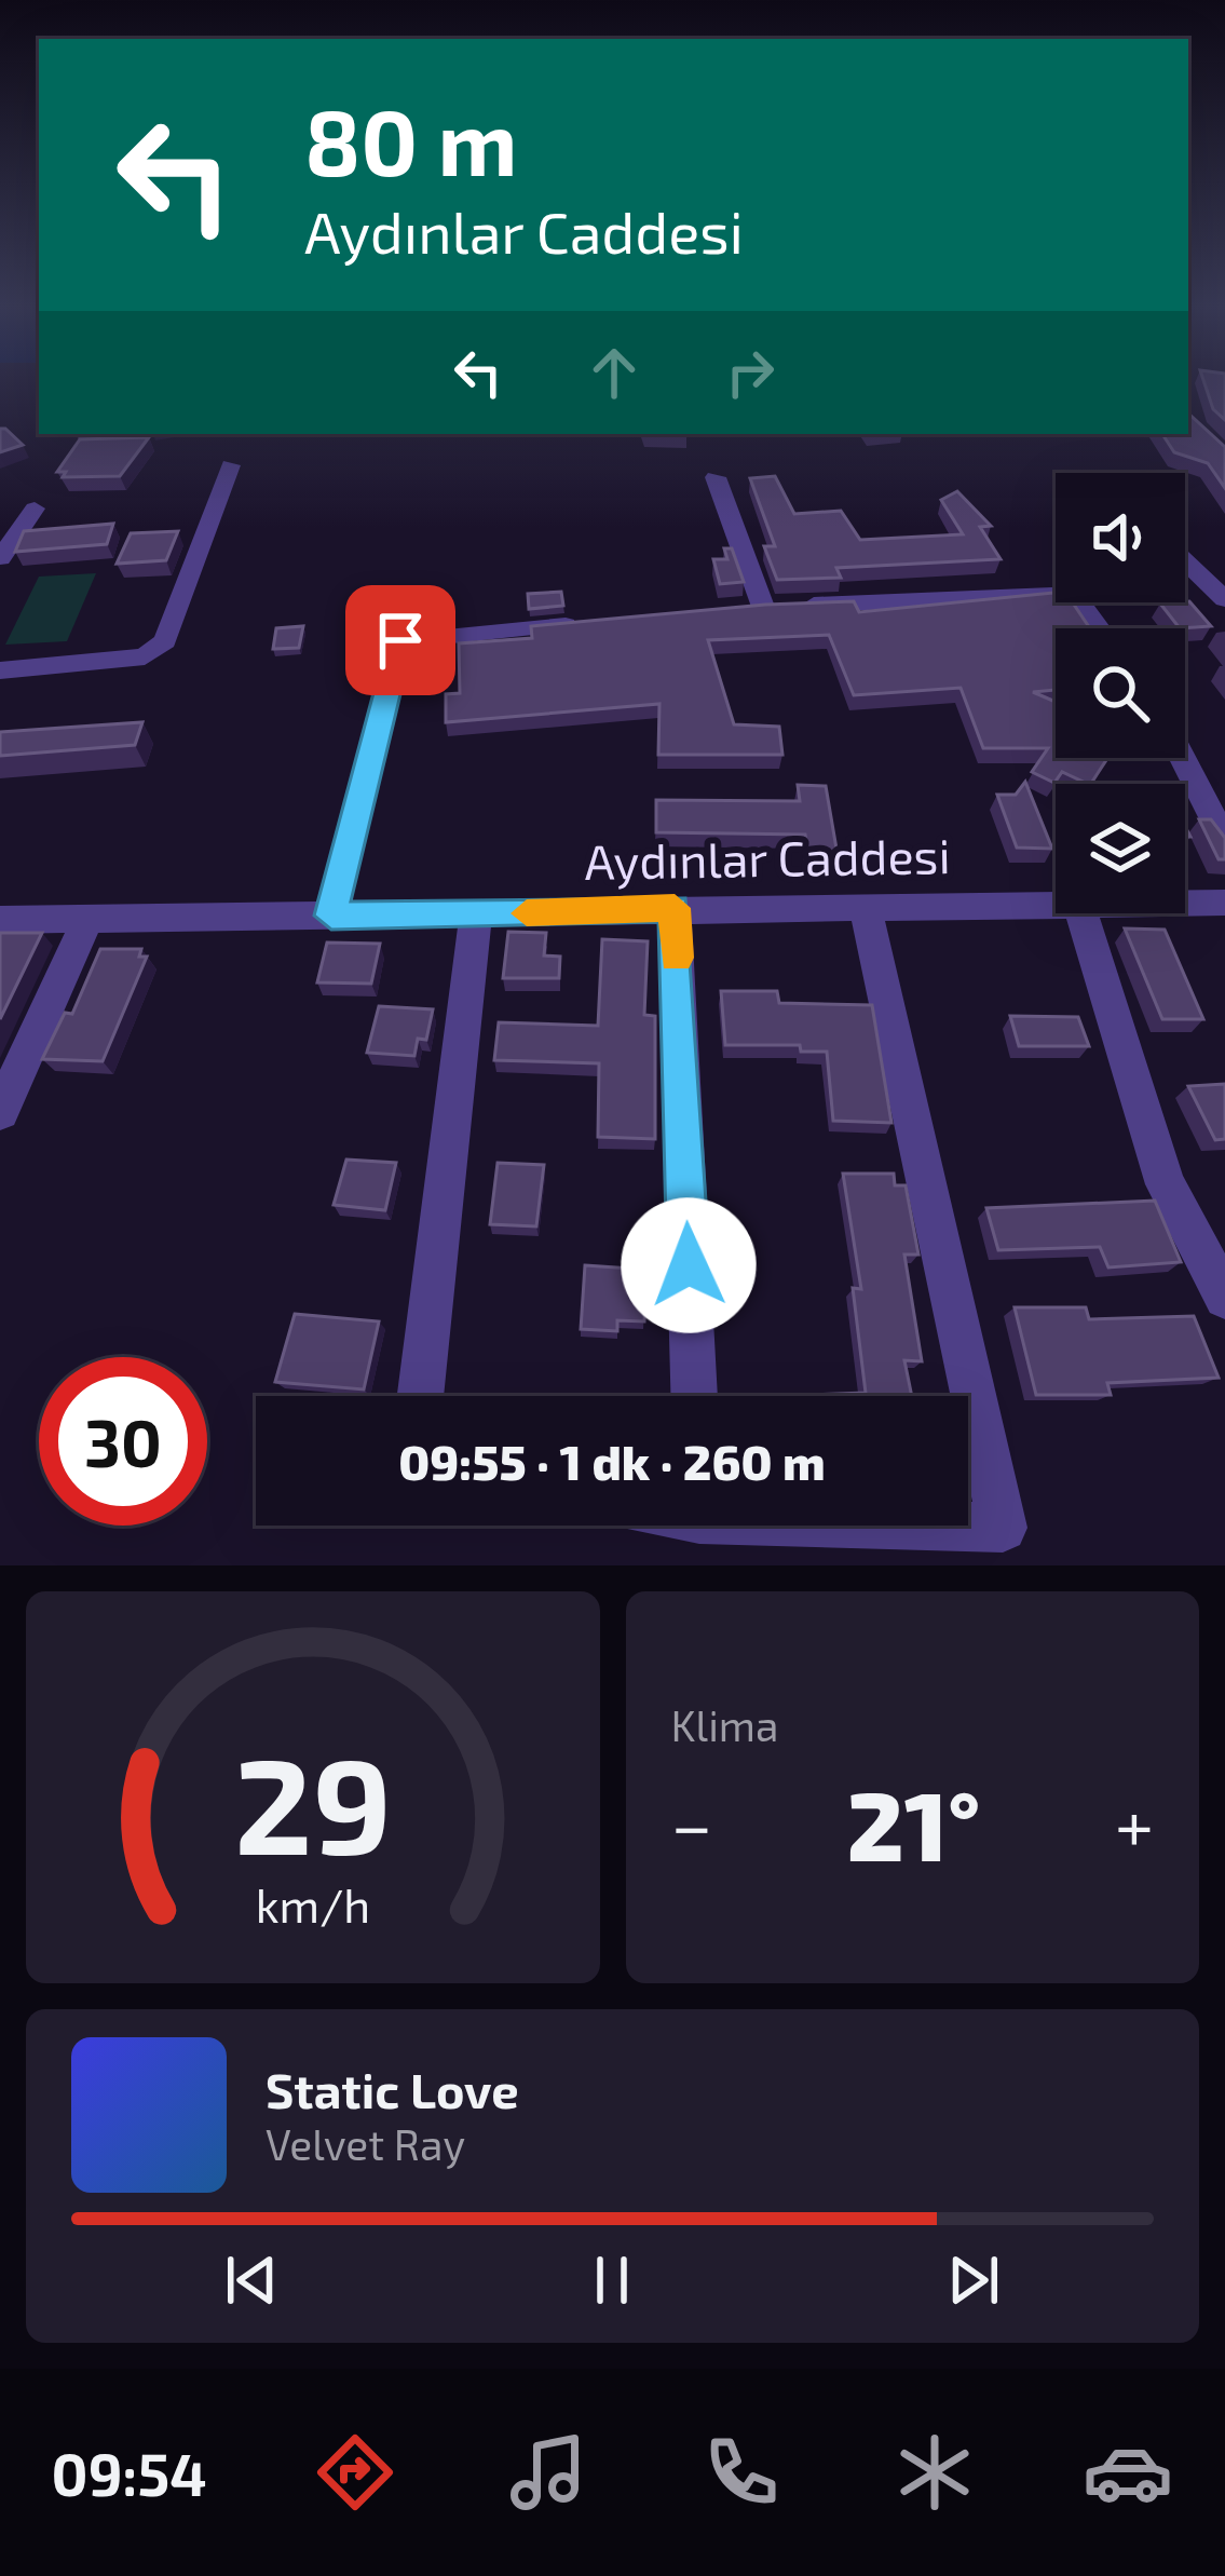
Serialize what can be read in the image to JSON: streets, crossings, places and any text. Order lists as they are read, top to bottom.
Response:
{
  "streets": {
    "street": ["Aydınlar Caddesi"]
  },
  "page": {
    "turn": ["80 m", "Aydınlar Caddesi"],
    "limit": "30",
    "trip": "09:55 · 1 dk · 260 m",
    "tile": "Klima",
    "heat": ["−", "21°", "+"],
    "song": ["Static Love", "Velvet Ray"],
    "tabs": "09:54",
    "gauge": ["29", "km/h"]
  }
}
